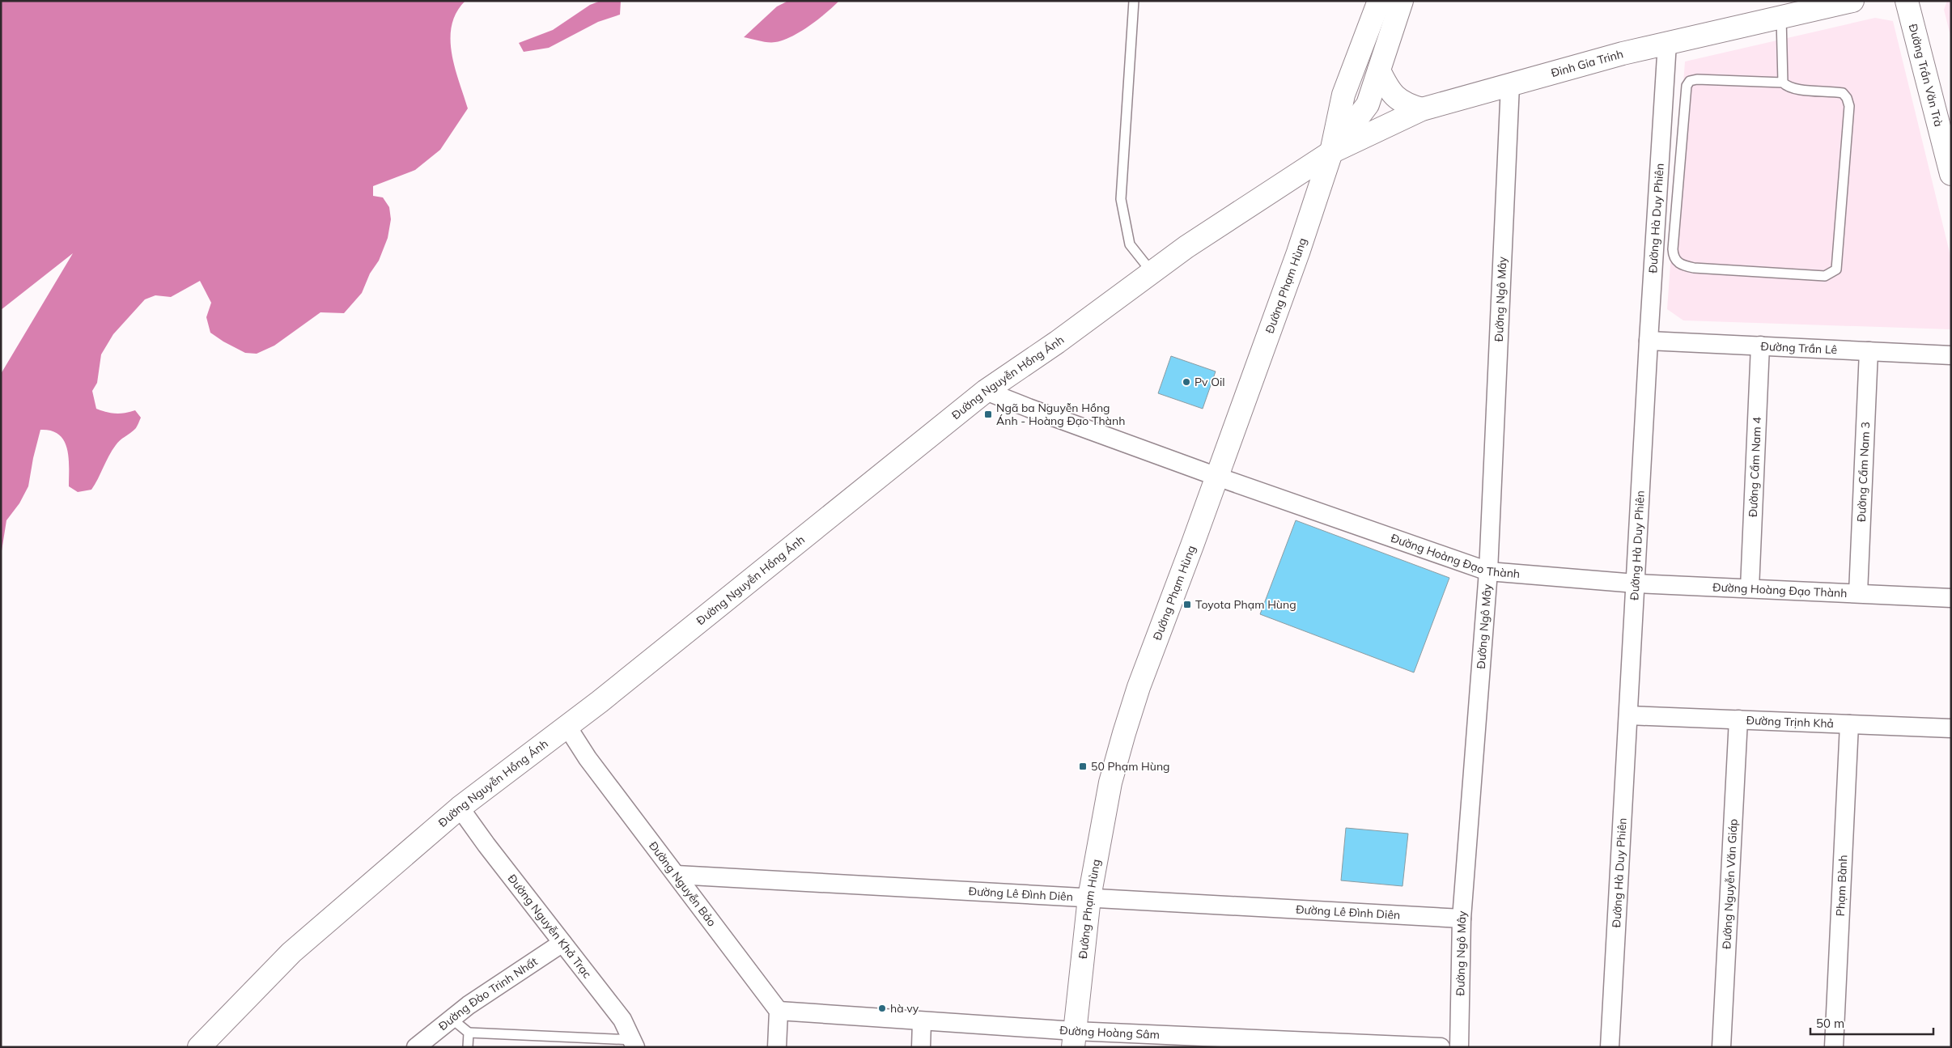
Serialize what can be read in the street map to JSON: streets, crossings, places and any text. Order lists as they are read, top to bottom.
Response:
{
  "streets": {
    "street": [
      "Đinh Gia Trinh",
      "Đường Trần Văn Trà",
      "Đường Hà Duy Phiên",
      "Đường Phạm Hùng",
      "Đường Ngô Mây",
      "Đường Trần Lê",
      "Đường Nguyễn Hồng Ánh",
      "Đường Cẩm Nam 4",
      "Đường Cẩm Nam 3",
      "Đường Hoàng Đạo Thành",
      "Đường Trịnh Khả",
      "Đường Nguyễn Bảo",
      "Đường Nguyễn Văn Giáp",
      "Phạm Bành",
      "Đường Lê Đình Diên",
      "Đường Nguyễn Khả Trạc",
      "Đường Đào Trinh Nhất",
      "Đường Hoàng Sâm"
    ]
  },
  "crossings": [
    ["Đinh Gia Trinh", "Đường Hà Duy Phiên"],
    ["Đinh Gia Trinh", "Đường Phạm Hùng"],
    ["Đinh Gia Trinh", "Đường Ngô Mây"],
    ["Đinh Gia Trinh", "Đường Nguyễn Hồng Ánh"],
    ["Đường Hà Duy Phiên", "Đường Trần Lê"],
    ["Đường Hà Duy Phiên", "Đường Hoàng Đạo Thành"],
    ["Đường Hà Duy Phiên", "Đường Trịnh Khả"],
    ["Đường Phạm Hùng", "Đường Nguyễn Hồng Ánh"],
    ["Đường Phạm Hùng", "Đường Hoàng Đạo Thành"],
    ["Đường Phạm Hùng", "Đường Lê Đình Diên"],
    ["Đường Phạm Hùng", "Đường Hoàng Sâm"],
    ["Đường Ngô Mây", "Đường Hoàng Đạo Thành"],
    ["Đường Ngô Mây", "Đường Lê Đình Diên"],
    ["Đường Trần Lê", "Đường Cẩm Nam 4"],
    ["Đường Trần Lê", "Đường Cẩm Nam 3"],
    ["Đường Nguyễn Hồng Ánh", "Đường Hoàng Đạo Thành"],
    ["Đường Nguyễn Hồng Ánh", "Đường Nguyễn Bảo"],
    ["Đường Nguyễn Hồng Ánh", "Đường Nguyễn Khả Trạc"],
    ["Đường Cẩm Nam 4", "Đường Hoàng Đạo Thành"],
    ["Đường Cẩm Nam 3", "Đường Hoàng Đạo Thành"],
    ["Đường Trịnh Khả", "Đường Nguyễn Văn Giáp"],
    ["Đường Trịnh Khả", "Phạm Bành"],
    ["Đường Nguyễn Bảo", "Đường Lê Đình Diên"],
    ["Đường Nguyễn Bảo", "Đường Hoàng Sâm"],
    ["Đường Nguyễn Khả Trạc", "Đường Đào Trinh Nhất"]
  ],
  "places": {
    "other": ["Pv Oil", "hà vy"],
    "transit": ["Ngã ba Nguyễn Hồng Ánh - Hoàng Đạo Thành", "Toyota Phạm Hùng", "50 Phạm Hùng"]
  },
  "scale_bar": "50 m"
}
